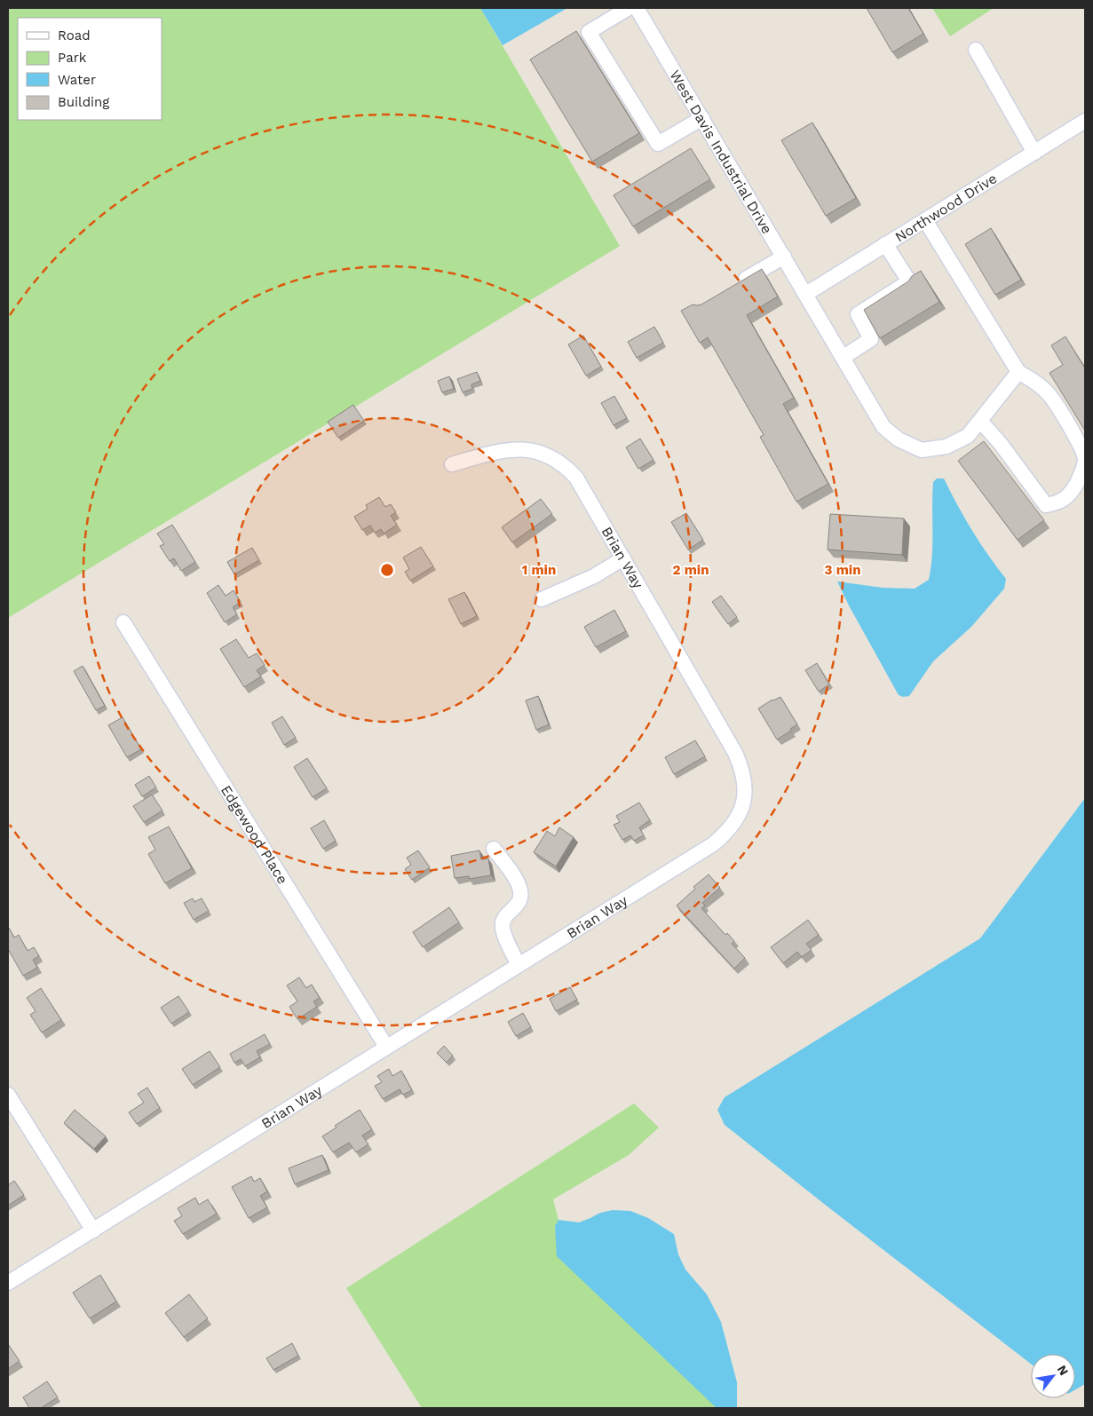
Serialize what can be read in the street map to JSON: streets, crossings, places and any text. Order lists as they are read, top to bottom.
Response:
{
  "streets": {
    "street": [
      "West Davis Industrial Drive",
      "Northwood Drive",
      "Brian Way",
      "Edgewood Place"
    ]
  },
  "crossings": [
    ["West Davis Industrial Drive", "Northwood Drive"],
    ["Brian Way", "Edgewood Place"]
  ],
  "legend": [
    "Road",
    "Park",
    "Water",
    "Building"
  ],
  "north": "top right",
  "rings": ["1 min", "2 min", "3 min"]
}
